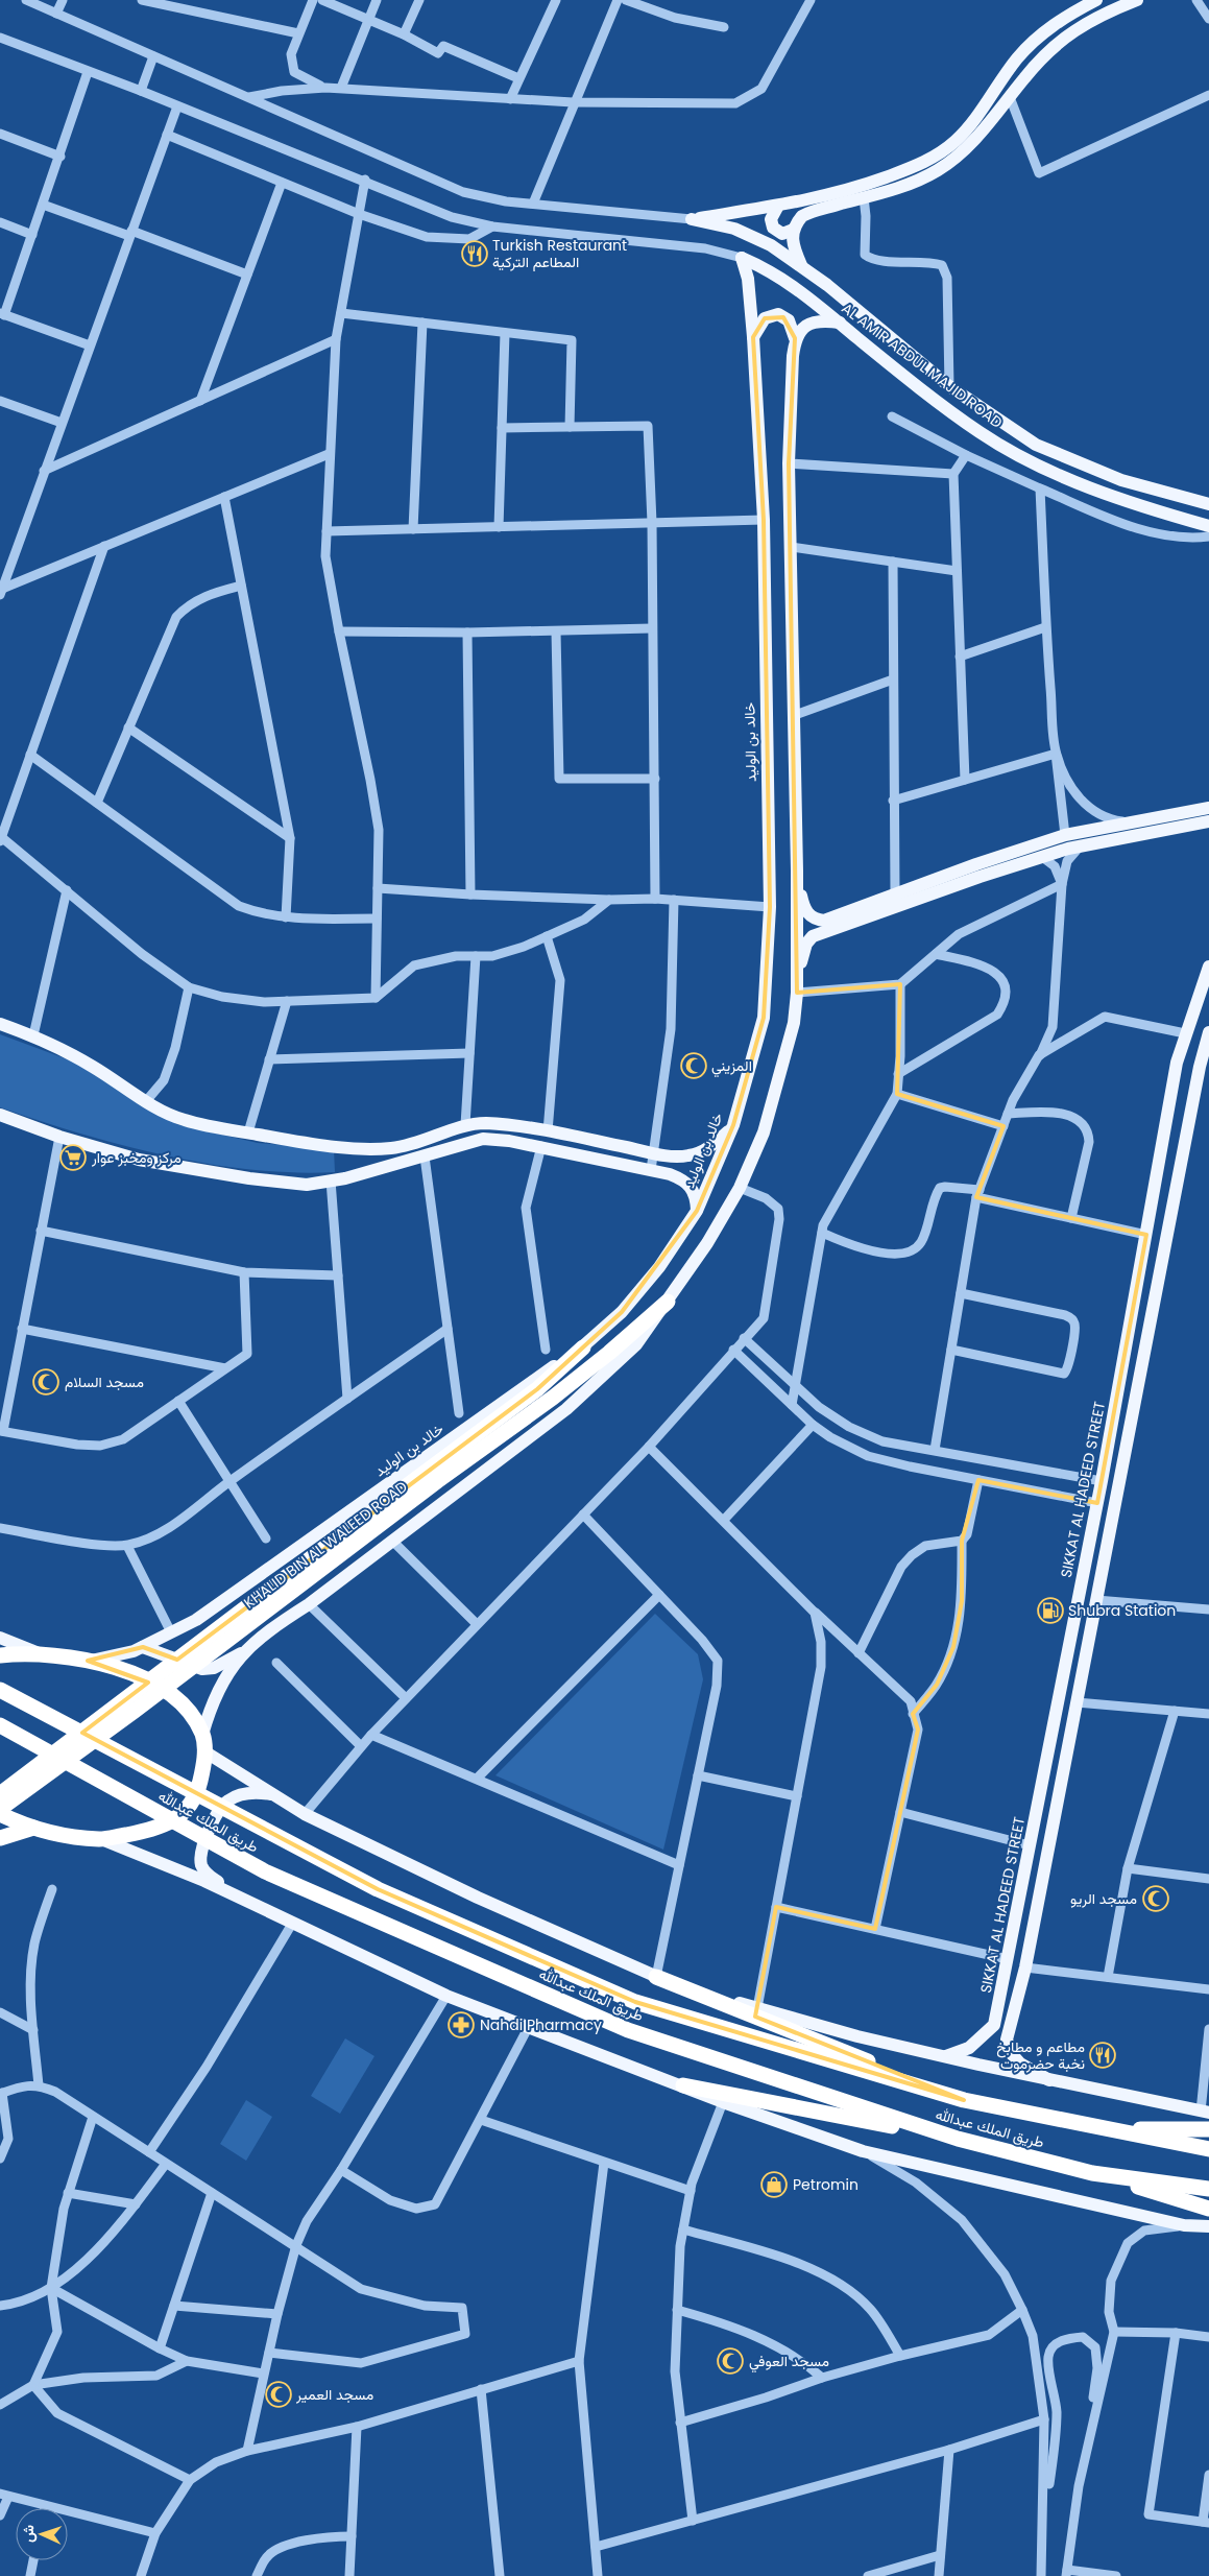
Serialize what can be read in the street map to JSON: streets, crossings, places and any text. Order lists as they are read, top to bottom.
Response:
{
  "streets": {
    "highway": ["خالد بن الوليد", "KHALID BIN AL WALEED ROAD", "طريق الملك عبدالله"],
    "main road": ["AL AMIR ABDUL MAJID ROAD", "SIKKAT AL HADEED STREET"]
  },
  "crossings": [
    ["AL AMIR ABDUL MAJID ROAD", "خالد بن الوليد"],
    ["خالد بن الوليد", "KHALID BIN AL WALEED ROAD"]
  ],
  "places": {
    "restaurant": ["Turkish Restaurant المطاعم التركية", "مطاعم و مطابخ نخبة حضرموت"],
    "mosque": [
      "المزيني",
      "مسجد السلام",
      "مسجد الريو",
      "مسجد العوفي",
      "مسجد العمير"
    ],
    "supermarket": ["مركز ومخبز عوار"],
    "fuel station": ["Shubra Station"],
    "pharmacy": ["Nahdi Pharmacy"],
    "shop": ["Petromin"]
  },
  "north": "left"
}
